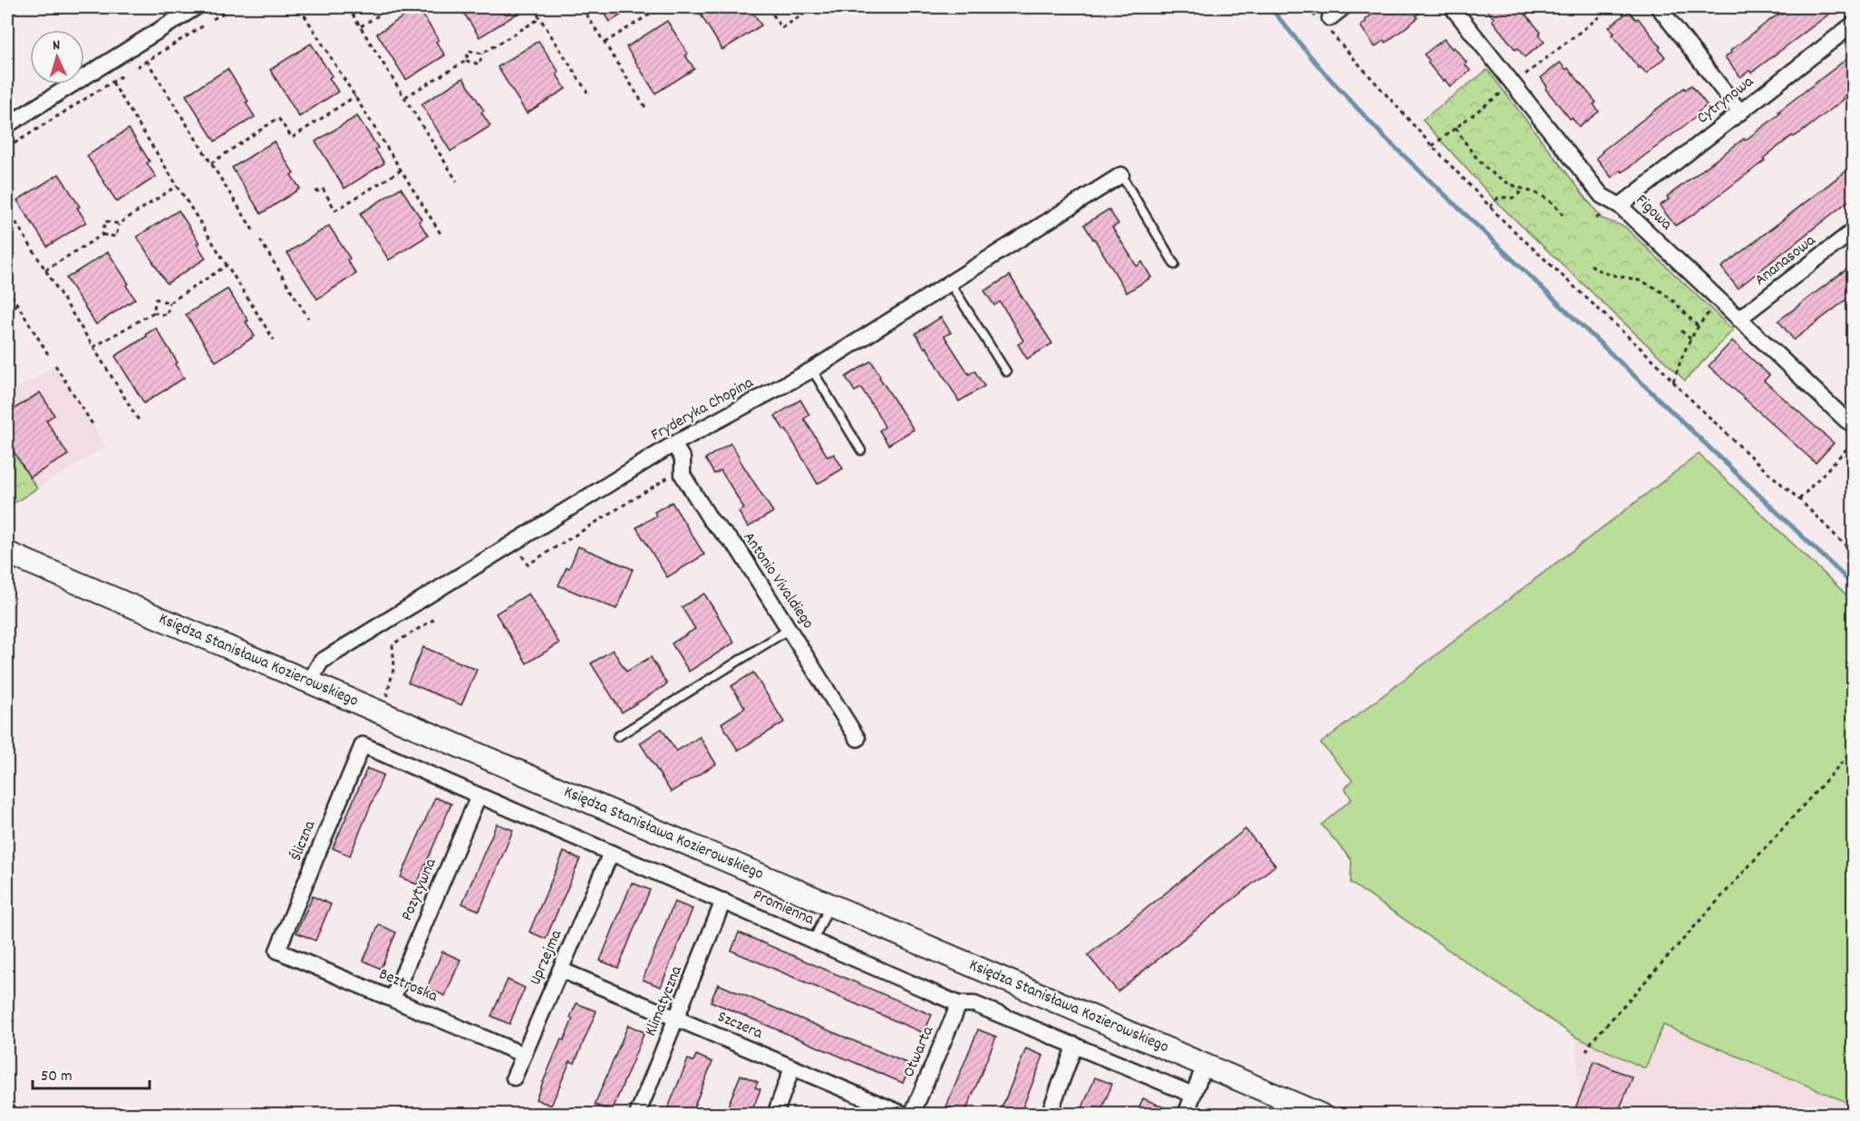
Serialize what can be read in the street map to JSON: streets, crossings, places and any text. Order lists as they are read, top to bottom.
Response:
{
  "streets": {
    "street": [
      "Cytrynowa",
      "Figowa",
      "Ananasowa",
      "Fryderyka Chopina",
      "Antonio Vivaldiego",
      "Księdza Stanisława Kozierowskiego",
      "Śliczna",
      "Pozytywna",
      "Promienna",
      "Uprzejma",
      "Beztroska",
      "Klimatyczna",
      "Szczera",
      "Otwarta"
    ]
  },
  "crossings": [
    ["Cytrynowa", "Figowa"],
    ["Figowa", "Ananasowa"],
    ["Fryderyka Chopina", "Antonio Vivaldiego"],
    ["Fryderyka Chopina", "Księdza Stanisława Kozierowskiego"],
    ["Śliczna", "Promienna"],
    ["Śliczna", "Beztroska"],
    ["Pozytywna", "Promienna"],
    ["Pozytywna", "Beztroska"],
    ["Promienna", "Uprzejma"],
    ["Promienna", "Klimatyczna"],
    ["Promienna", "Otwarta"],
    ["Uprzejma", "Beztroska"],
    ["Uprzejma", "Szczera"],
    ["Klimatyczna", "Szczera"]
  ],
  "scale_bar": "50 m",
  "north": "top"
}
